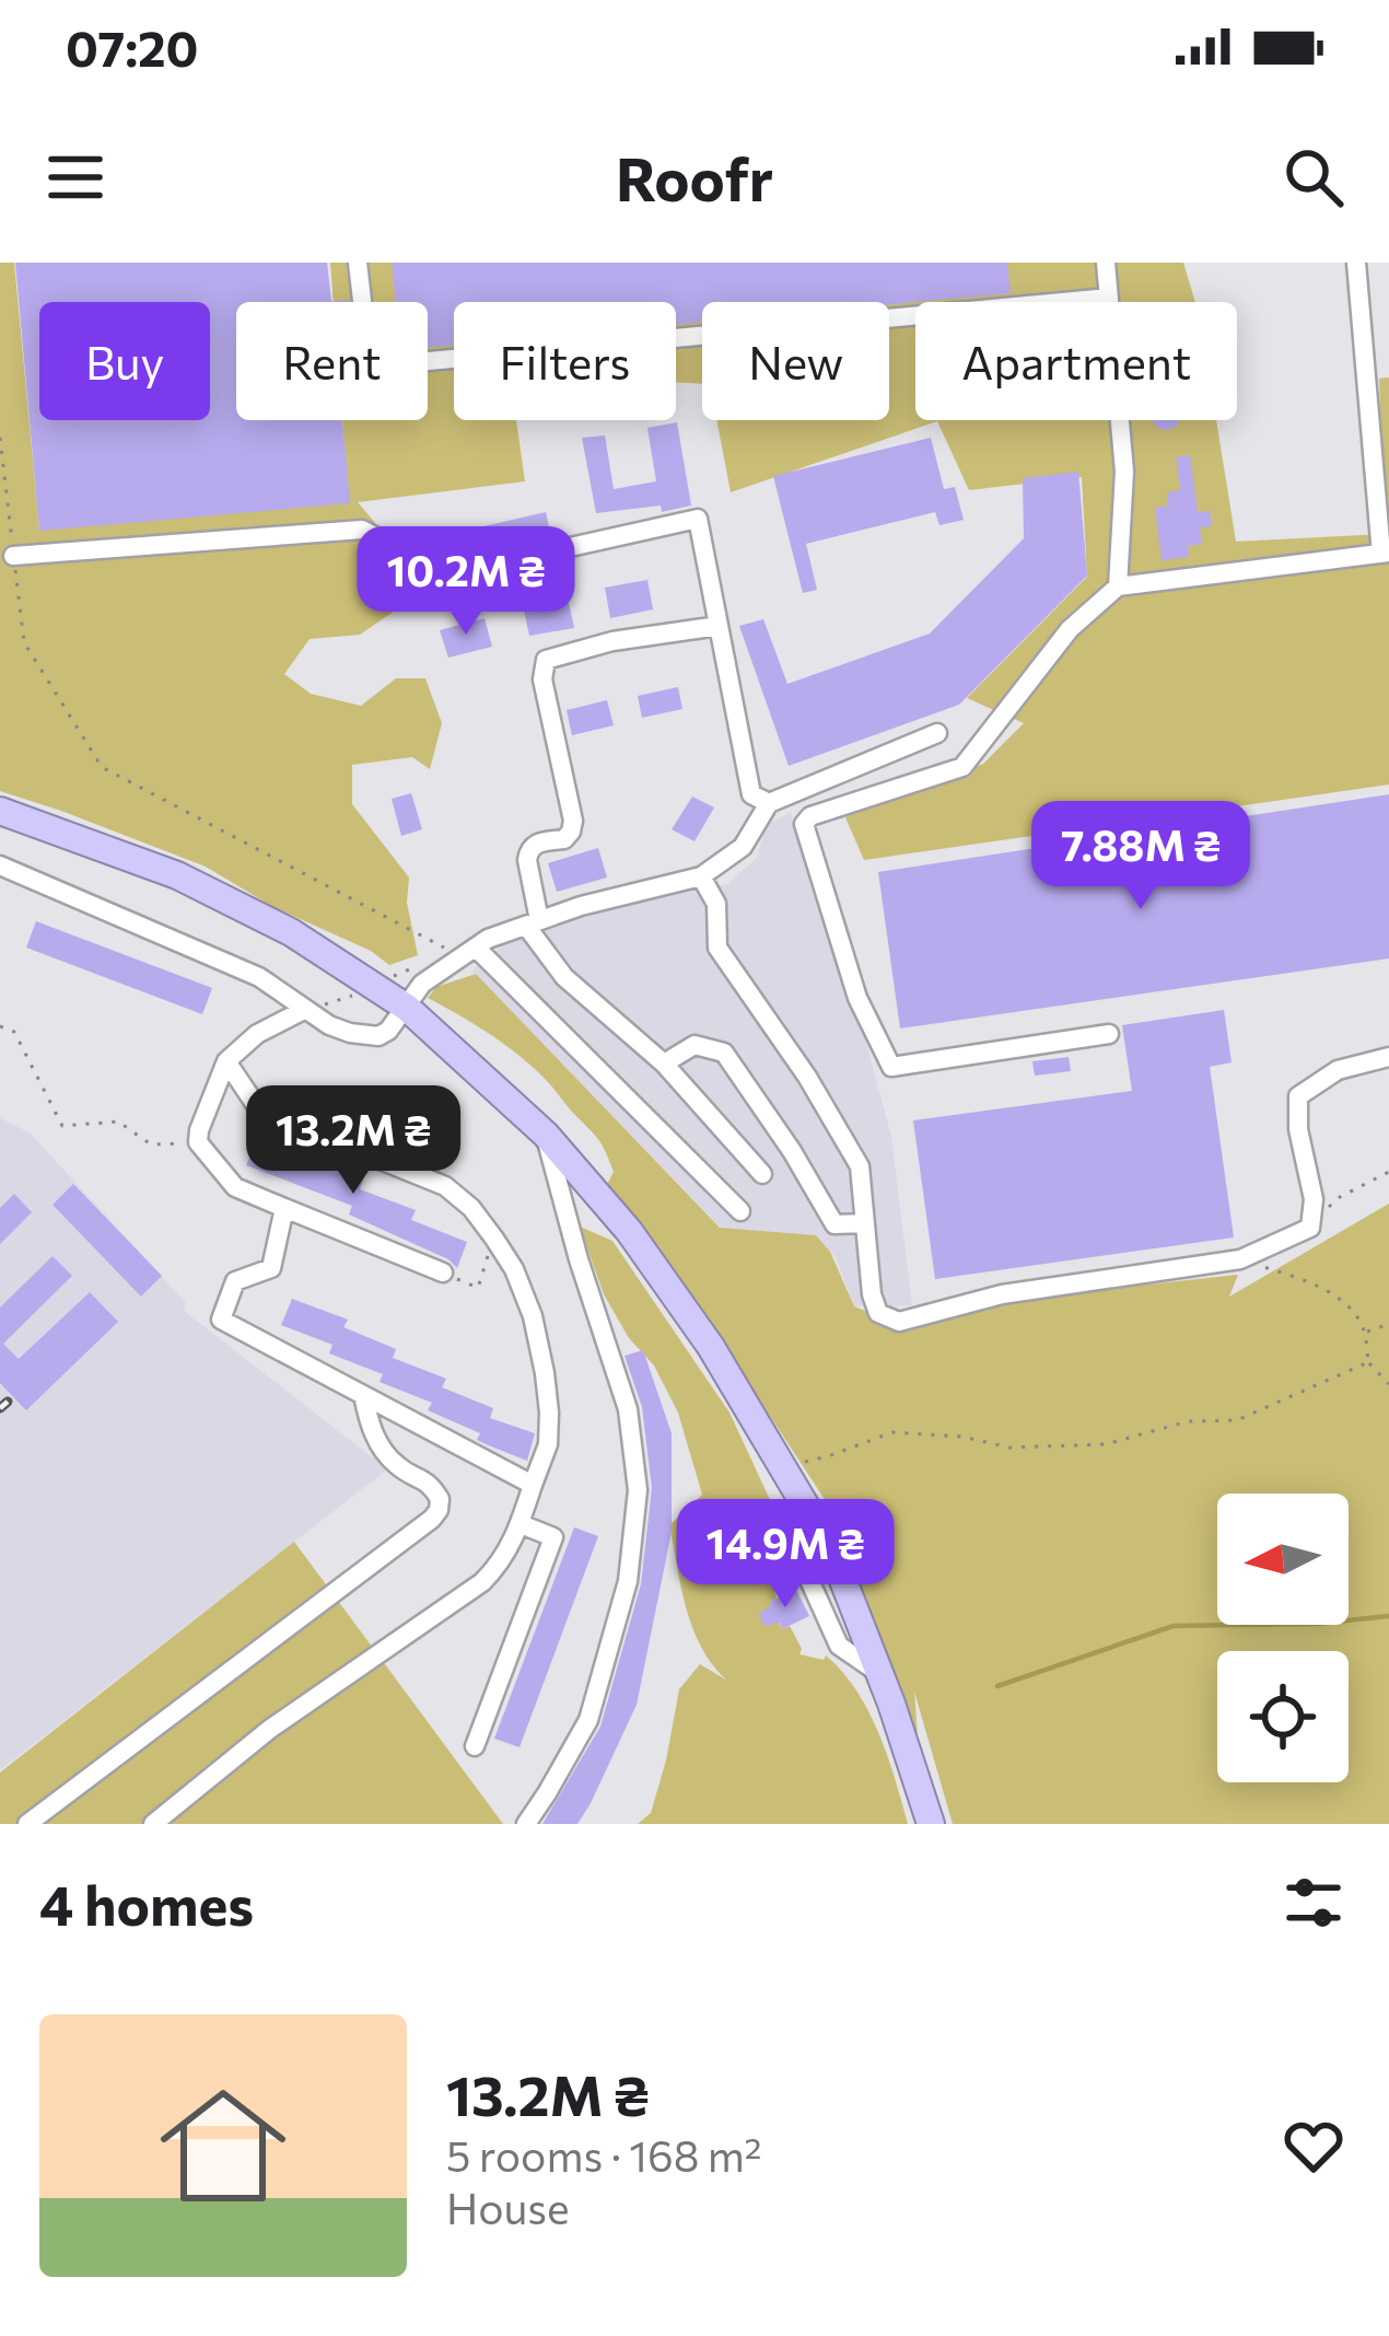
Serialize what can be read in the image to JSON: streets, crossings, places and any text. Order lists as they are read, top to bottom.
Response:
{
  "north": "left",
  "page": {
    "status": "07:20",
    "header": "Roofr",
    "chip": [
      "Buy",
      "Rent",
      "Filters",
      "New",
      "Apartment"
    ],
    "price": [
      "10.2M ₴",
      "7.88M ₴",
      "13.2M ₴",
      "14.9M ₴"
    ],
    "heading": "4 homes",
    "list": [
      {
        "name": "13.2M ₴",
        "note": "5 rooms · 168 m² · House"
      }
    ]
  }
}
